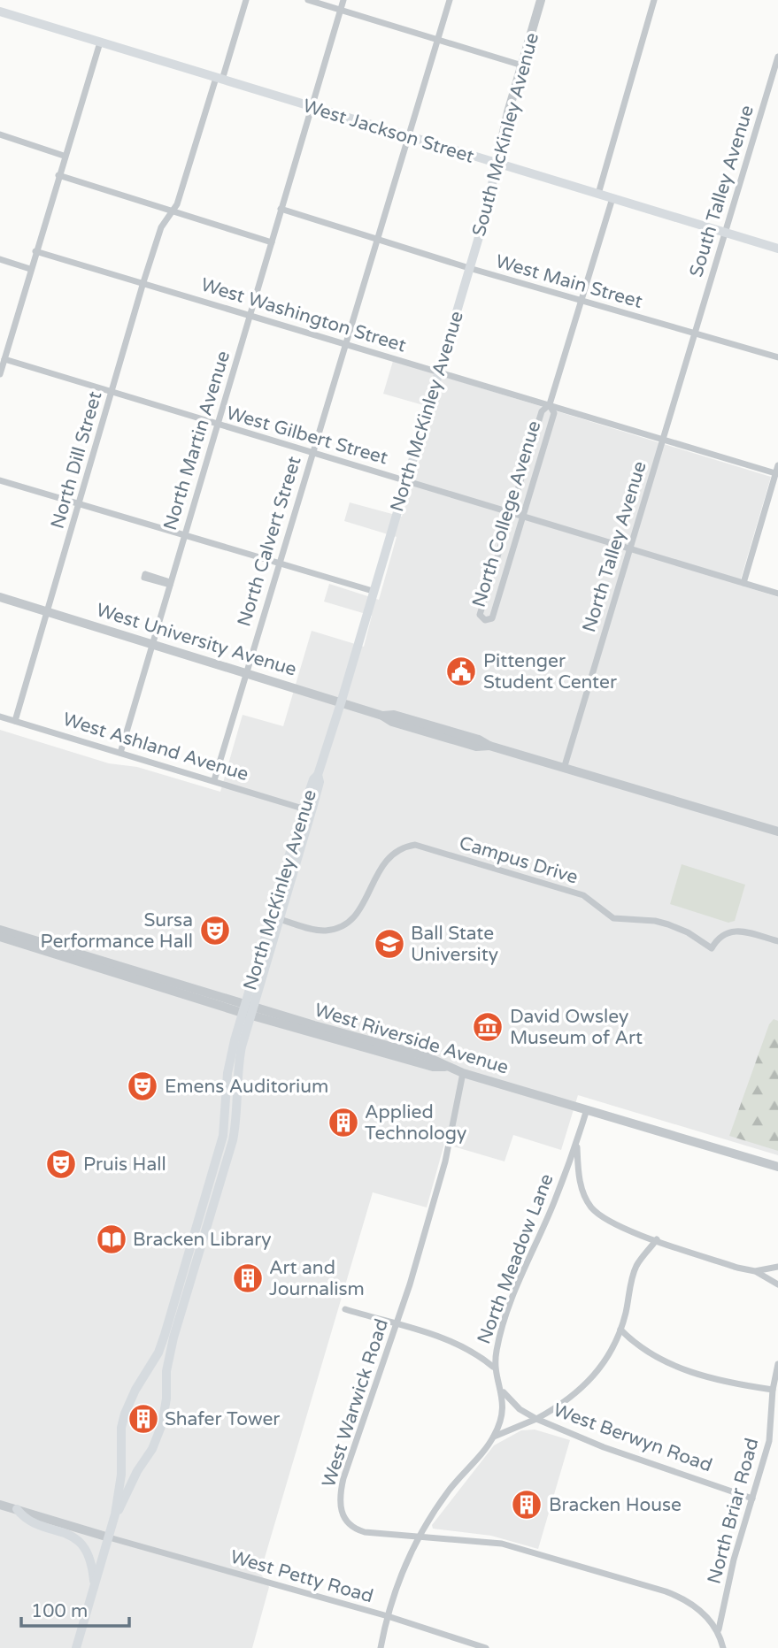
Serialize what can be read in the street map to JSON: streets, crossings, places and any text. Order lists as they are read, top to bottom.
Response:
{
  "streets": {
    "main road": ["West Jackson Street", "South McKinley Avenue", "North McKinley Avenue"],
    "street": [
      "South Talley Avenue",
      "West Main Street",
      "West Washington Street",
      "West Gilbert Street",
      "North Martin Avenue",
      "North Dill Street",
      "North College Avenue",
      "North Calvert Street",
      "North Talley Avenue",
      "West University Avenue",
      "West Ashland Avenue",
      "Campus Drive",
      "West Riverside Avenue",
      "North Meadow Lane",
      "West Warwick Road",
      "West Berwyn Road",
      "North Briar Road",
      "West Petty Road"
    ]
  },
  "crossings": [
    ["West Jackson Street", "South McKinley Avenue"],
    ["West Jackson Street", "South Talley Avenue"],
    ["West Jackson Street", "North Martin Avenue"],
    ["West Jackson Street", "North Dill Street"],
    ["West Jackson Street", "North College Avenue"],
    ["West Jackson Street", "North Calvert Street"],
    ["South McKinley Avenue", "West Main Street"],
    ["South McKinley Avenue", "North McKinley Avenue"],
    ["South Talley Avenue", "West Main Street"],
    ["South Talley Avenue", "North Talley Avenue"],
    ["West Main Street", "North McKinley Avenue"],
    ["West Main Street", "North Martin Avenue"],
    ["West Main Street", "North College Avenue"],
    ["West Main Street", "North Calvert Street"],
    ["West Main Street", "North Talley Avenue"],
    ["West Washington Street", "North McKinley Avenue"],
    ["West Washington Street", "North Martin Avenue"],
    ["West Washington Street", "North Dill Street"],
    ["West Washington Street", "North College Avenue"],
    ["West Washington Street", "North Calvert Street"],
    ["West Washington Street", "North Talley Avenue"],
    ["North McKinley Avenue", "West Gilbert Street"],
    ["North McKinley Avenue", "West University Avenue"],
    ["North McKinley Avenue", "West Ashland Avenue"],
    ["North McKinley Avenue", "Campus Drive"],
    ["North McKinley Avenue", "West Riverside Avenue"],
    ["North McKinley Avenue", "West Petty Road"],
    ["West Gilbert Street", "North Martin Avenue"],
    ["West Gilbert Street", "North Dill Street"],
    ["West Gilbert Street", "North College Avenue"],
    ["West Gilbert Street", "North Calvert Street"],
    ["West Gilbert Street", "North Talley Avenue"],
    ["North Martin Avenue", "West University Avenue"],
    ["North Martin Avenue", "West Ashland Avenue"],
    ["North Dill Street", "West University Avenue"],
    ["North Dill Street", "West Ashland Avenue"],
    ["North Calvert Street", "West University Avenue"],
    ["North Calvert Street", "West Ashland Avenue"],
    ["North Talley Avenue", "West University Avenue"],
    ["West Riverside Avenue", "North Meadow Lane"],
    ["West Riverside Avenue", "West Warwick Road"],
    ["North Meadow Lane", "West Warwick Road"],
    ["North Meadow Lane", "West Berwyn Road"],
    ["North Meadow Lane", "West Petty Road"],
    ["West Warwick Road", "North Briar Road"],
    ["West Berwyn Road", "North Briar Road"]
  ],
  "places": {
    "public building": ["Pittenger Student Center"],
    "theatre": ["Sursa Performance Hall", "Emens Auditorium", "Pruis Hall"],
    "school or university": ["Ball State University"],
    "museum": ["David Owsley Museum of Art"],
    "building": [
      "Applied Technology",
      "Art and Journalism",
      "Shafer Tower",
      "Bracken House"
    ],
    "library": ["Bracken Library"]
  },
  "scale_bar": "100 m"
}
